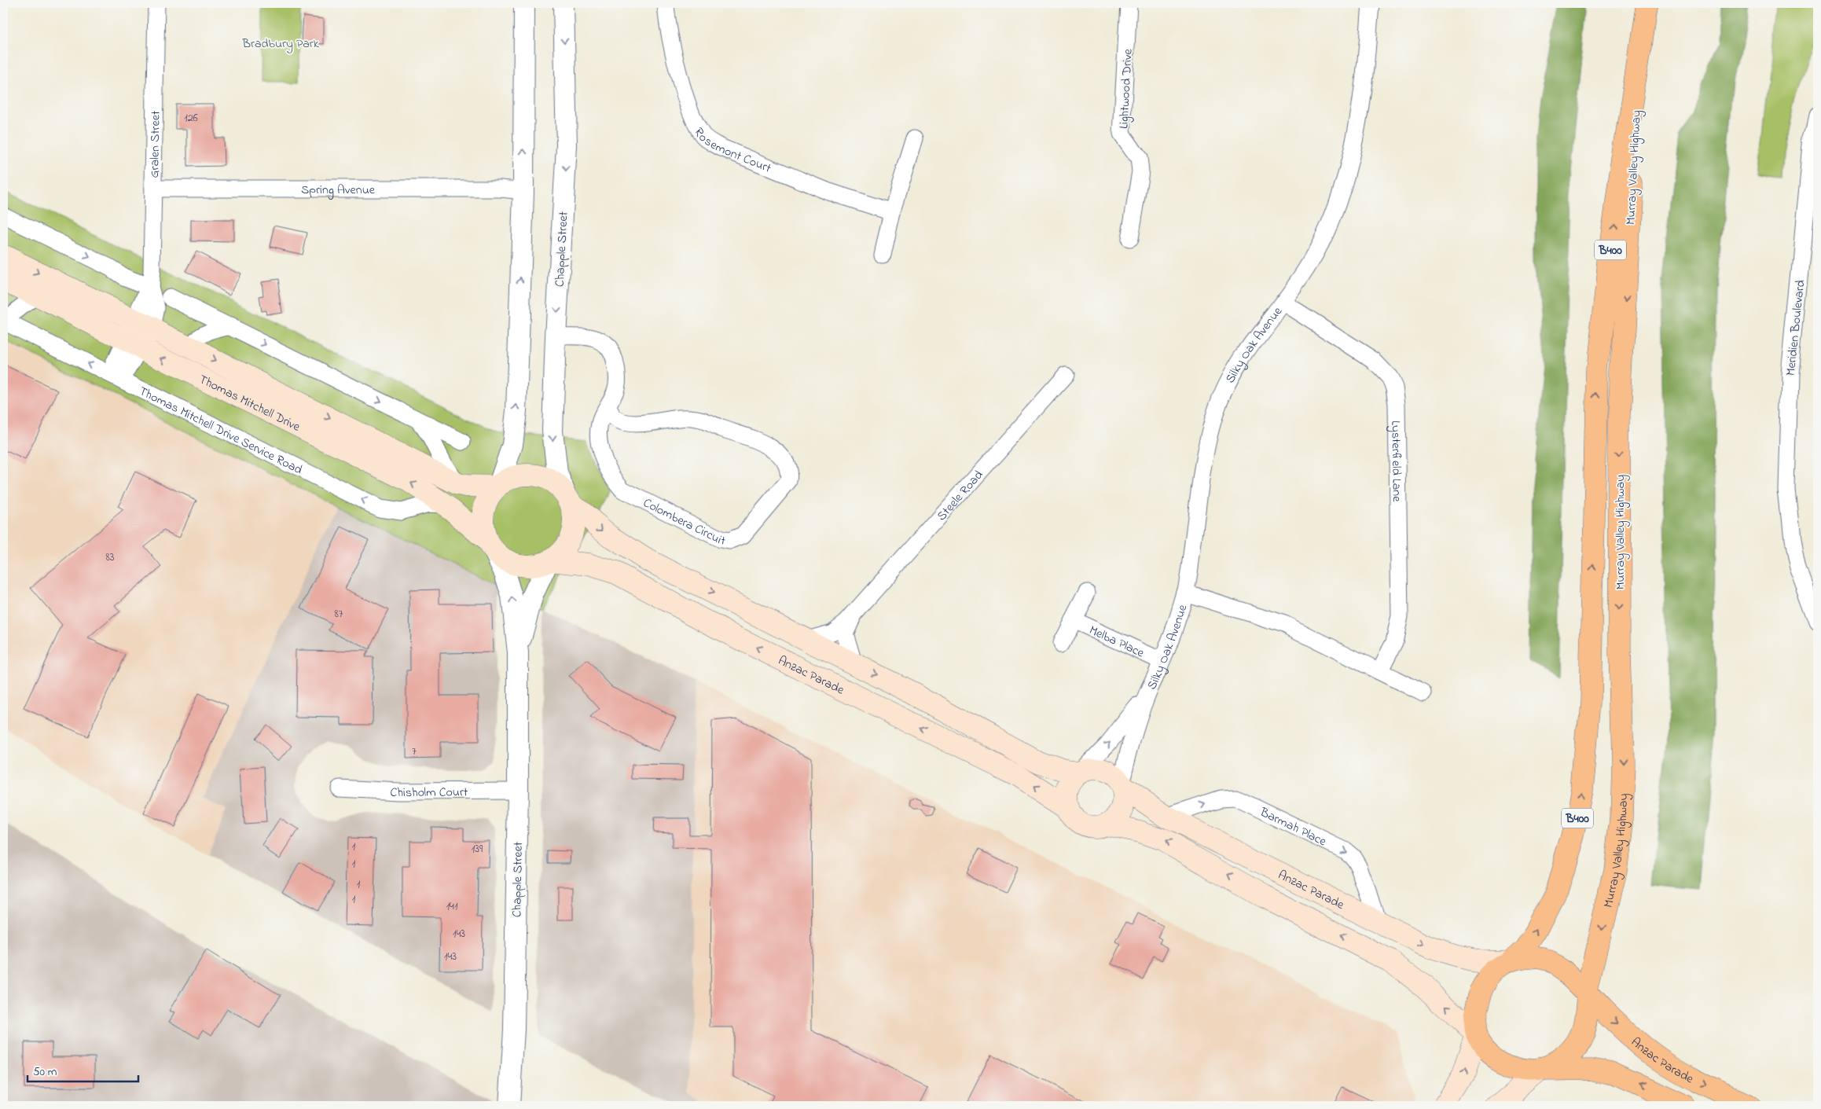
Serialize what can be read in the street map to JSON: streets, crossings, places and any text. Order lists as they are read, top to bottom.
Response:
{
  "streets": {
    "main road": [
      "Murray Valley Highway",
      "B400",
      "Thomas Mitchell Drive",
      "Anzac Parade"
    ],
    "street": [
      "Lightwood Drive",
      "Gralen Street",
      "Rosemont Court",
      "Spring Avenue",
      "Chapple Street",
      "Meridien Boulevard",
      "Silky Oak Avenue",
      "Thomas Mitchell Drive Service Road",
      "Lysterfield Lane",
      "Steele Road",
      "Colombera Circuit",
      "Melba Place",
      "Chisholm Court",
      "Barmah Place"
    ]
  },
  "crossings": [
    ["Gralen Street", "Spring Avenue"],
    ["Gralen Street", "Thomas Mitchell Drive"],
    ["Gralen Street", "Thomas Mitchell Drive Service Road"],
    ["Murray Valley Highway", "B400"],
    ["Murray Valley Highway", "Anzac Parade"],
    ["Chapple Street", "Thomas Mitchell Drive"],
    ["Chapple Street", "Colombera Circuit"],
    ["Chapple Street", "Anzac Parade"],
    ["Chapple Street", "Chisholm Court"],
    ["B400", "Anzac Parade"],
    ["Silky Oak Avenue", "Lysterfield Lane"],
    ["Silky Oak Avenue", "Melba Place"],
    ["Silky Oak Avenue", "Anzac Parade"],
    ["Thomas Mitchell Drive", "Thomas Mitchell Drive Service Road"],
    ["Thomas Mitchell Drive", "Anzac Parade"],
    ["Anzac Parade", "Barmah Place"]
  ],
  "one_way": ["Barmah Place"],
  "parks": ["Bradbury Park"],
  "house_numbers": [
    "126",
    "83",
    "87",
    "7",
    "1",
    "139",
    "1",
    "1",
    "1",
    "141",
    "143",
    "143"
  ],
  "scale_bar": "50 m"
}
